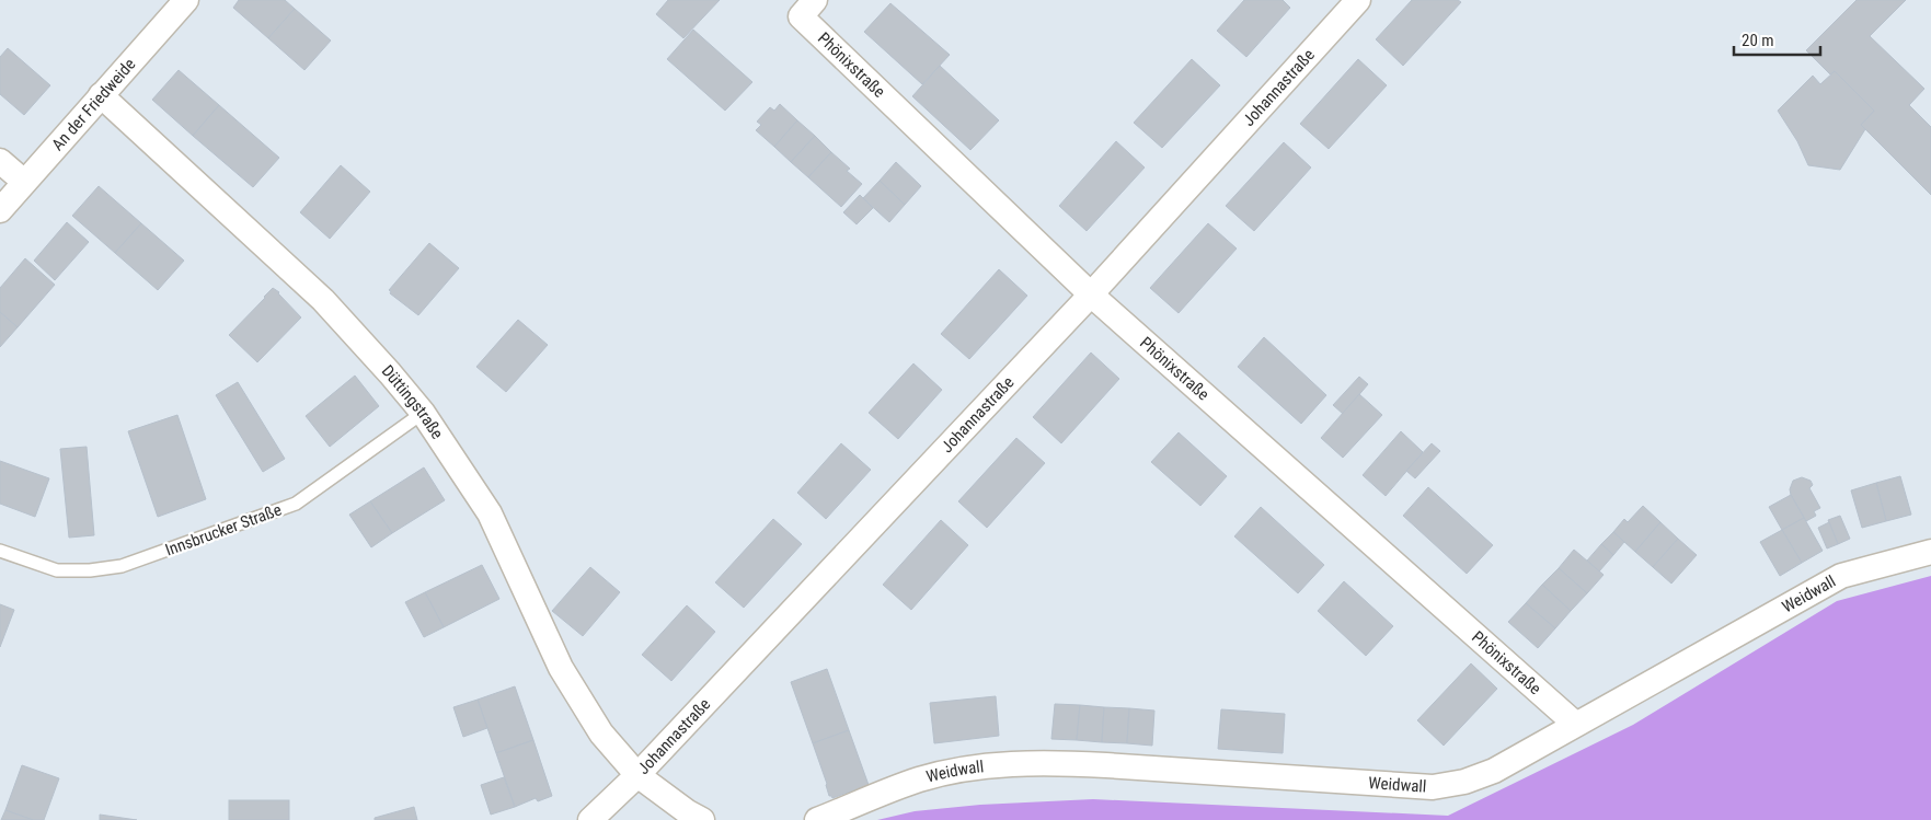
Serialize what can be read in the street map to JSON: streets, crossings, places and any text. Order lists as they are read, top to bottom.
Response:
{
  "streets": {
    "street": [
      "Phönixstraße",
      "Johannastraße",
      "An der Friedweide",
      "Düttingstraße",
      "Weidwall"
    ],
    "lane": ["Innsbrucker Straße"]
  },
  "crossings": [
    ["Phönixstraße", "Johannastraße"],
    ["Phönixstraße", "Weidwall"],
    ["Johannastraße", "Düttingstraße"],
    ["An der Friedweide", "Düttingstraße"],
    ["Düttingstraße", "Innsbrucker Straße"]
  ],
  "scale_bar": "20 m"
}
